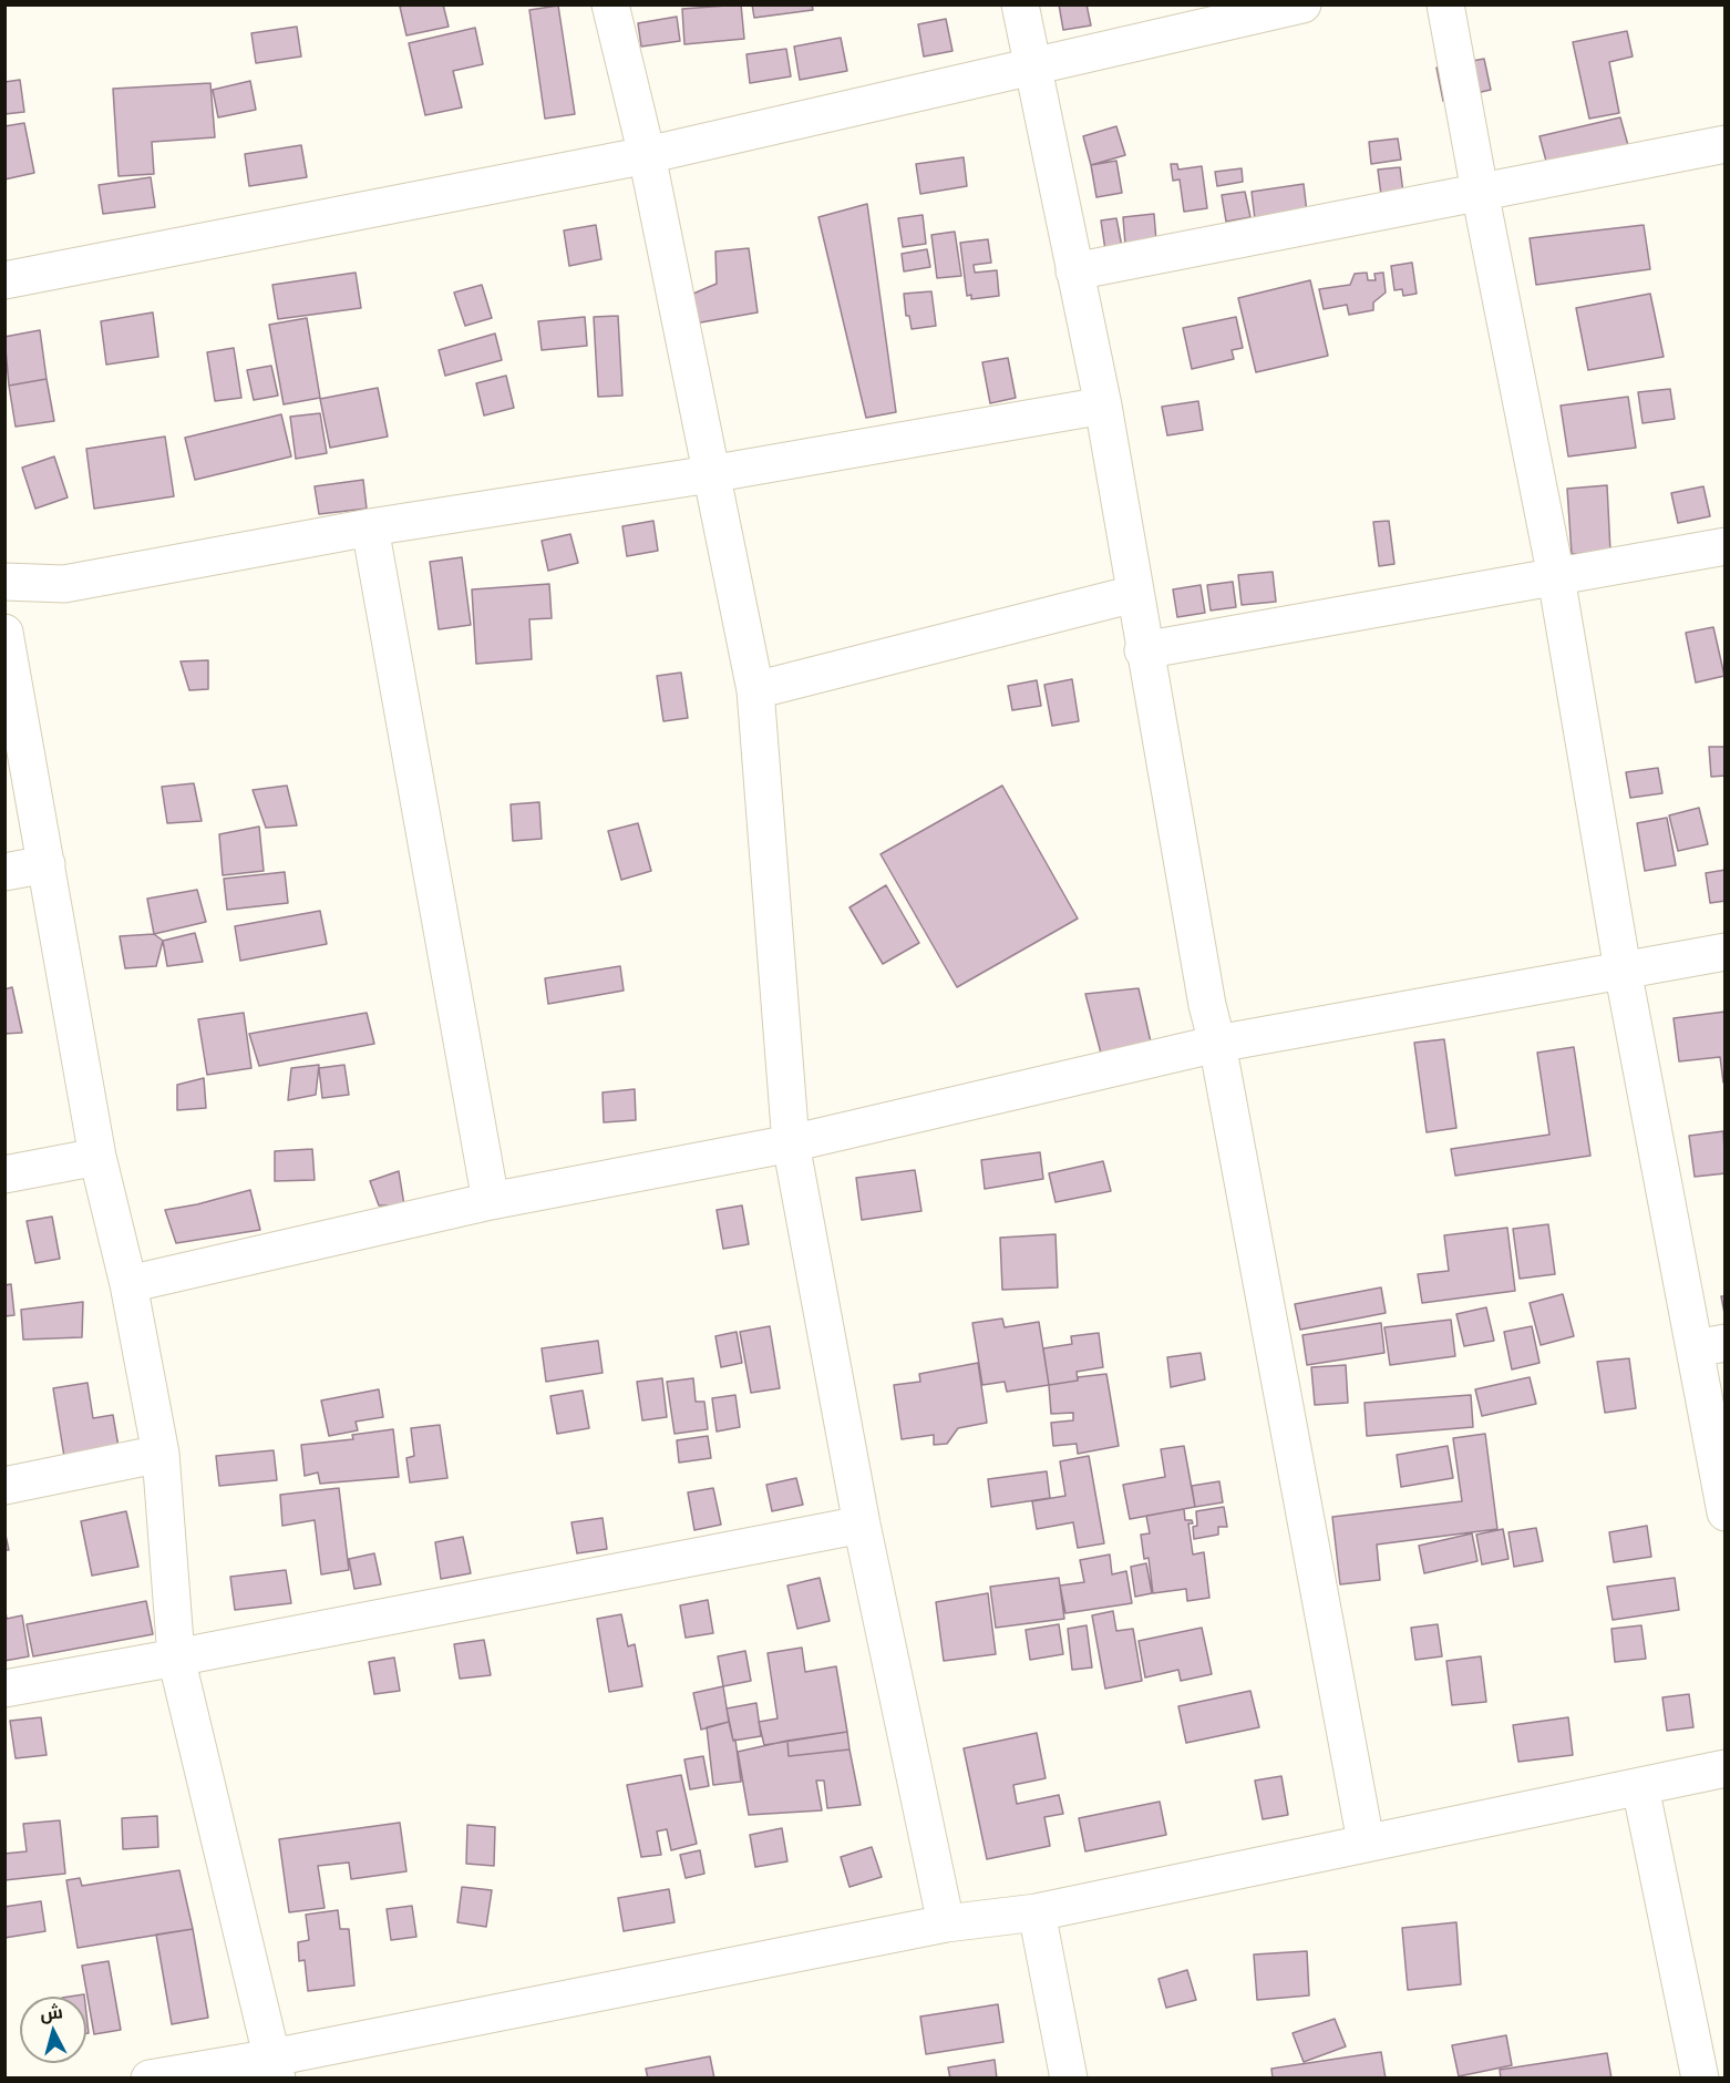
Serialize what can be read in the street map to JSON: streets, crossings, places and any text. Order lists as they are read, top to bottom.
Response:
{
  "north": "top"
}
